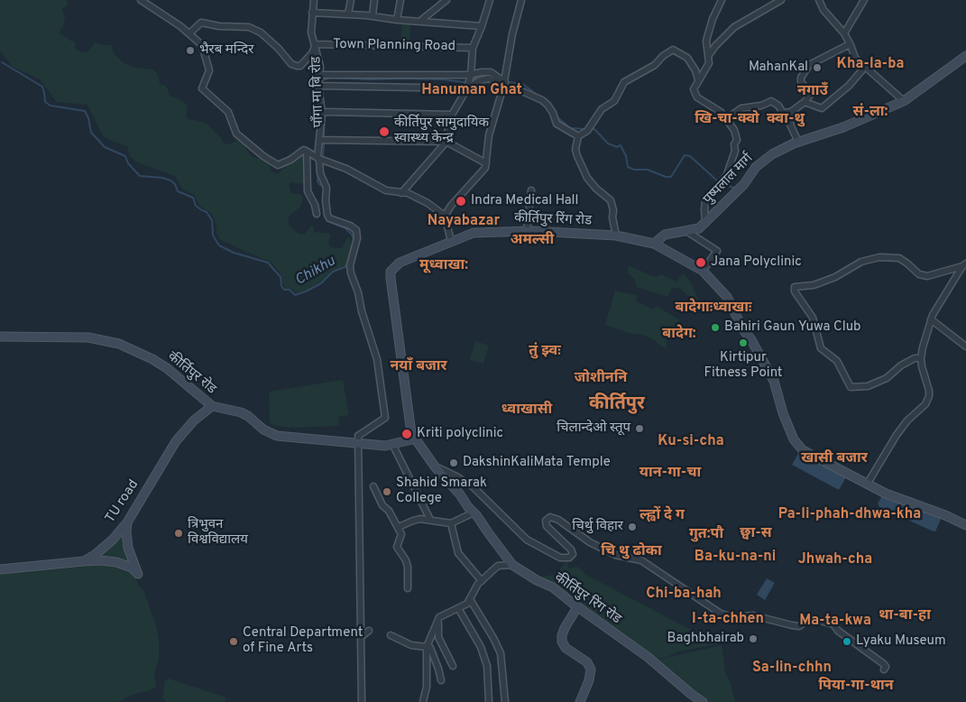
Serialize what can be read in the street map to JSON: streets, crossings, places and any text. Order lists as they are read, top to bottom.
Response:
{
  "streets": {
    "street": [
      "Town Planning Road",
      "पाँगा मा बि रोड",
      "पुष्पलाल मार्ग",
      "कीर्तिपुर रिंग रोड",
      "कीर्तिपुर रोड",
      "TU road"
    ]
  },
  "crossings": [
    ["Town Planning Road", "पाँगा मा बि रोड"],
    ["पाँगा मा बि रोड", "कीर्तिपुर रोड"],
    ["पुष्पलाल मार्ग", "कीर्तिपुर रिंग रोड"],
    ["कीर्तिपुर रिंग रोड", "कीर्तिपुर रोड"],
    ["कीर्तिपुर रोड", "TU road"]
  ],
  "districts": [
    "Kha-la-ba",
    "Hanuman Ghat",
    "नगाउँ",
    "सं-ला:",
    "खि-चा-क्वो",
    "क्वा-थु",
    "Nayabazar",
    "अमल्सी",
    "मूध्वाखा:",
    "बादेगाःध्वाखाः",
    "बादेग:",
    "तुं झ्वः",
    "नयाँ बजार",
    "जोशीननि",
    "कीर्तिपुर",
    "ध्वाखासी",
    "Ku-si-cha",
    "खासी बजार",
    "यान-गा-चा",
    "Pa-li-phah-dhwa-kha",
    "ल्ह्वों दे ग",
    "छ्वा-स",
    "गुत:पौ",
    "चि थु ढोका",
    "Ba-ku-na-ni",
    "Jhwah-cha",
    "Chi-ba-hah",
    "था-बा-हा",
    "I-ta-chhen",
    "Ma-ta-kwa",
    "Sa-lin-chhn",
    "पिया-गा-थान"
  ],
  "water": ["Chikhu"],
  "places": [
    "भैरब मन्दिर",
    "MahanKal",
    "कीर्तिपुर सामुदायिक स्वास्थ्य केन्द्र",
    "Indra Medical Hall",
    "Jana Polyclinic",
    "Bahiri Gaun Yuwa Club",
    "Kirtipur Fitness Point",
    "चिलान्देओ स्तूप",
    "Kriti polyclinic",
    "DakshinKaliMata Temple",
    "Shahid Smarak College",
    "चिर्थु विहार",
    "त्रिभुवन विश्वविद्यालय",
    "Baghbhairab",
    "Central Department of Fine Arts",
    "Lyaku Museum"
  ]
}
